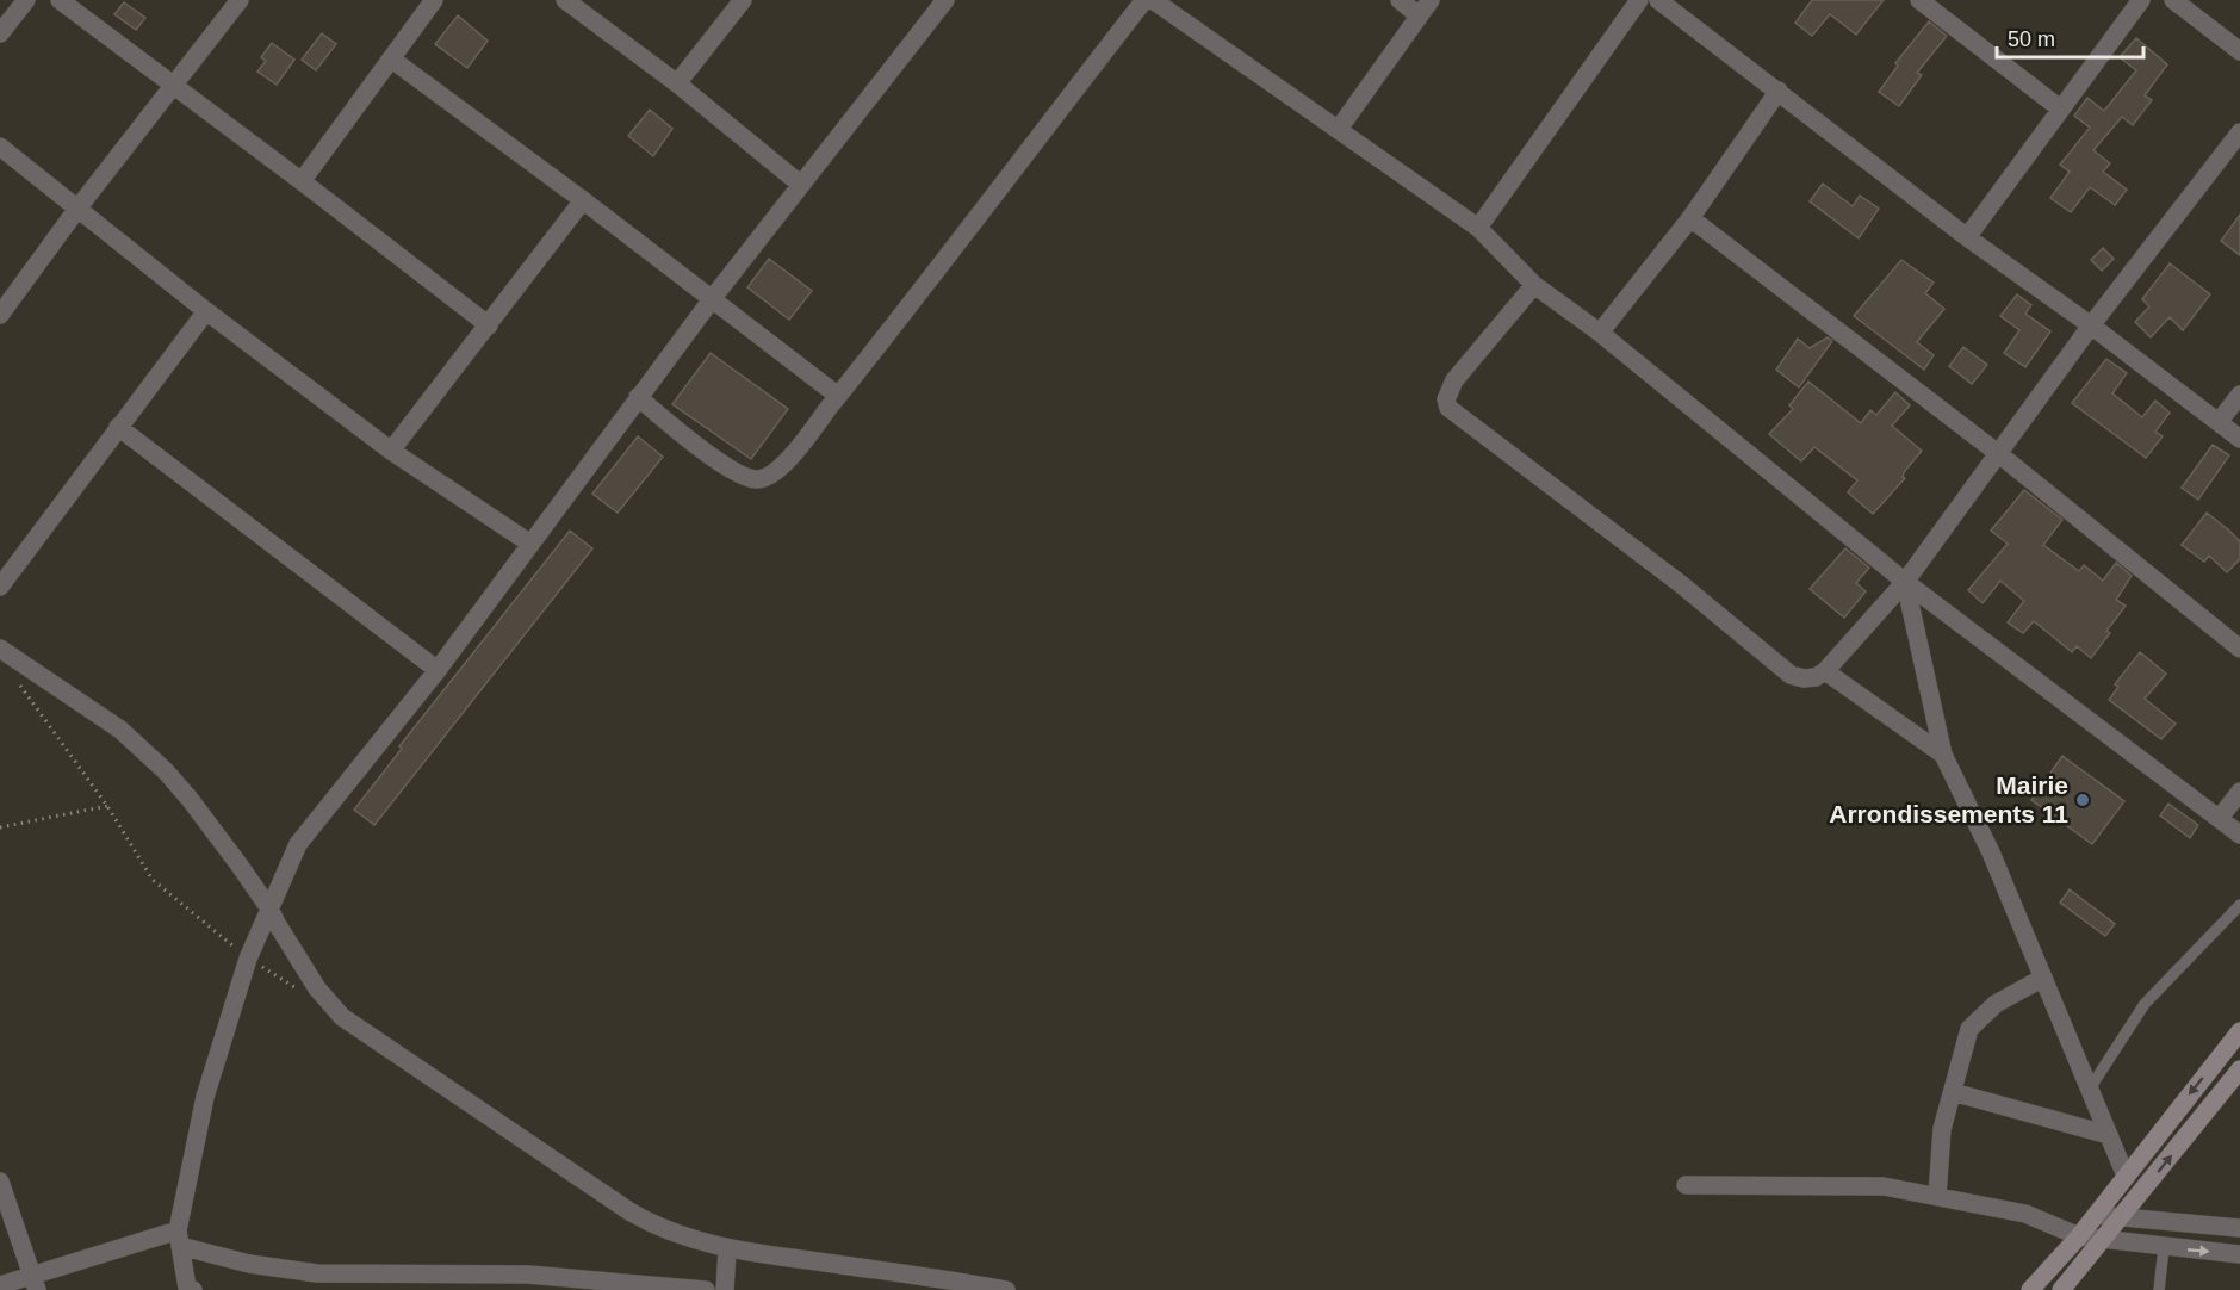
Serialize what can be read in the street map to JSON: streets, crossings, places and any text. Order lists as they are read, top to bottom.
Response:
{
  "places": ["Mairie Arrondissements 11"],
  "scale_bar": "50 m"
}
